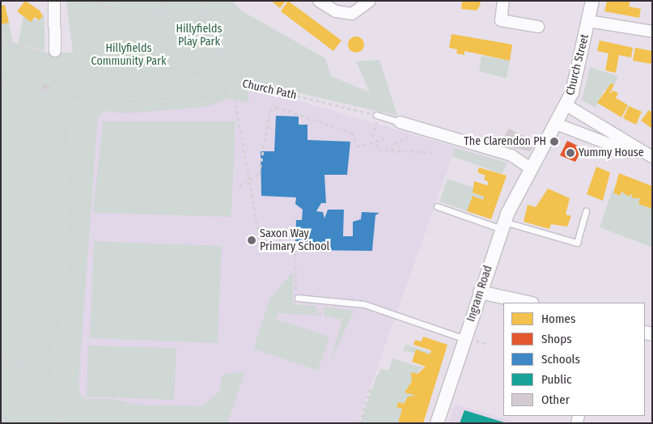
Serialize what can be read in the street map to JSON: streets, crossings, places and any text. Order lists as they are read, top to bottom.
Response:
{
  "streets": {
    "street": ["Church Street", "Ingram Road"],
    "path": ["Church Path"]
  },
  "crossings": [
    ["Church Street", "Ingram Road"]
  ],
  "parks": ["Hillyfields Play Park", "Hillyfields Community Park"],
  "places": ["The Clarendon PH", "Yummy House", "Saxon Way Primary School"],
  "legend": [
    "Homes",
    "Shops",
    "Schools",
    "Public",
    "Other"
  ]
}
